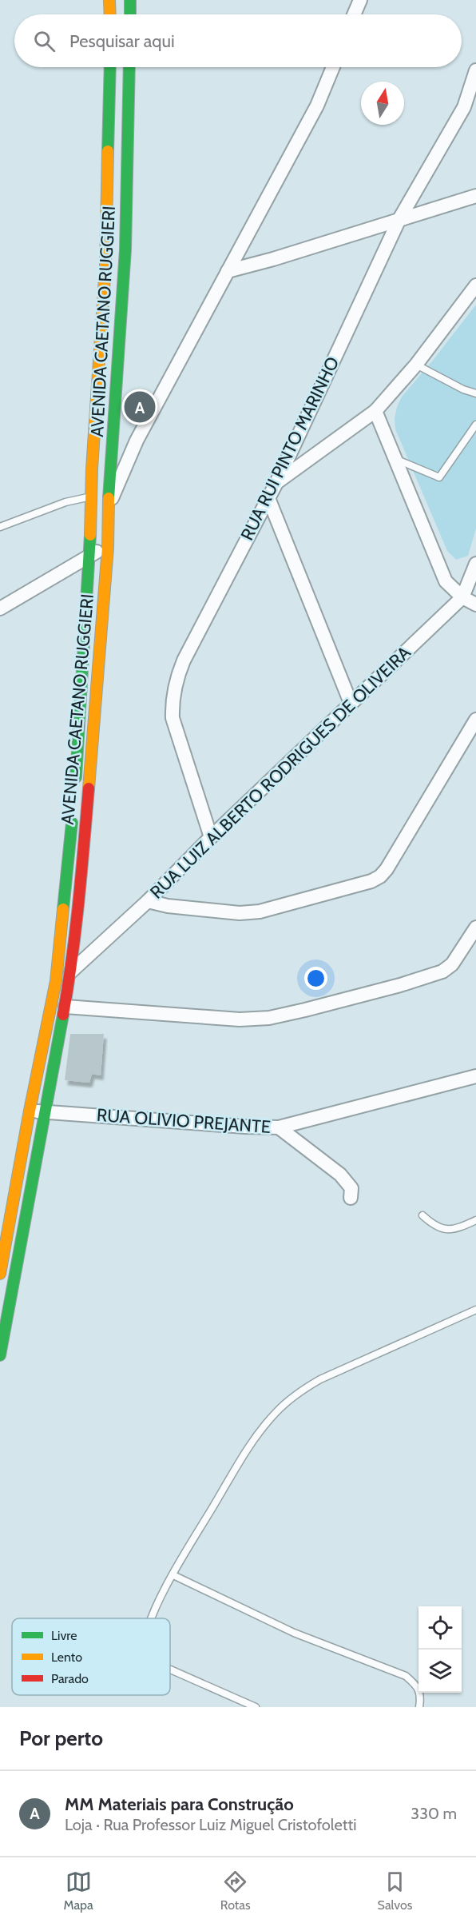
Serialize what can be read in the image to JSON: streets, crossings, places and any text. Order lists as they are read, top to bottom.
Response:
{
  "streets": {
    "main road": ["AVENIDA CAETANO RUGGIERI"],
    "street": ["RUA RUI PINTO MARINHO", "RUA LUIZ ALBERTO RODRIGUES DE OLIVEIRA", "RUA OLIVIO PREJANTE"]
  },
  "crossings": [
    ["AVENIDA CAETANO RUGGIERI", "RUA LUIZ ALBERTO RODRIGUES DE OLIVEIRA"],
    ["AVENIDA CAETANO RUGGIERI", "RUA OLIVIO PREJANTE"],
    ["RUA RUI PINTO MARINHO", "RUA LUIZ ALBERTO RODRIGUES DE OLIVEIRA"]
  ],
  "legend": ["Livre", "Lento", "Parado"],
  "north": "top",
  "page": {
    "search": "Pesquisar aqui",
    "pins": "A",
    "heading": "Por perto",
    "list": [
      {
        "mark": "A",
        "name": "MM Materiais para Construção",
        "note": "Loja · Rua Professor Luiz Miguel Cristofoletti",
        "value": "330 m"
      }
    ],
    "nav": ["Mapa", "Rotas", "Salvos"]
  }
}
